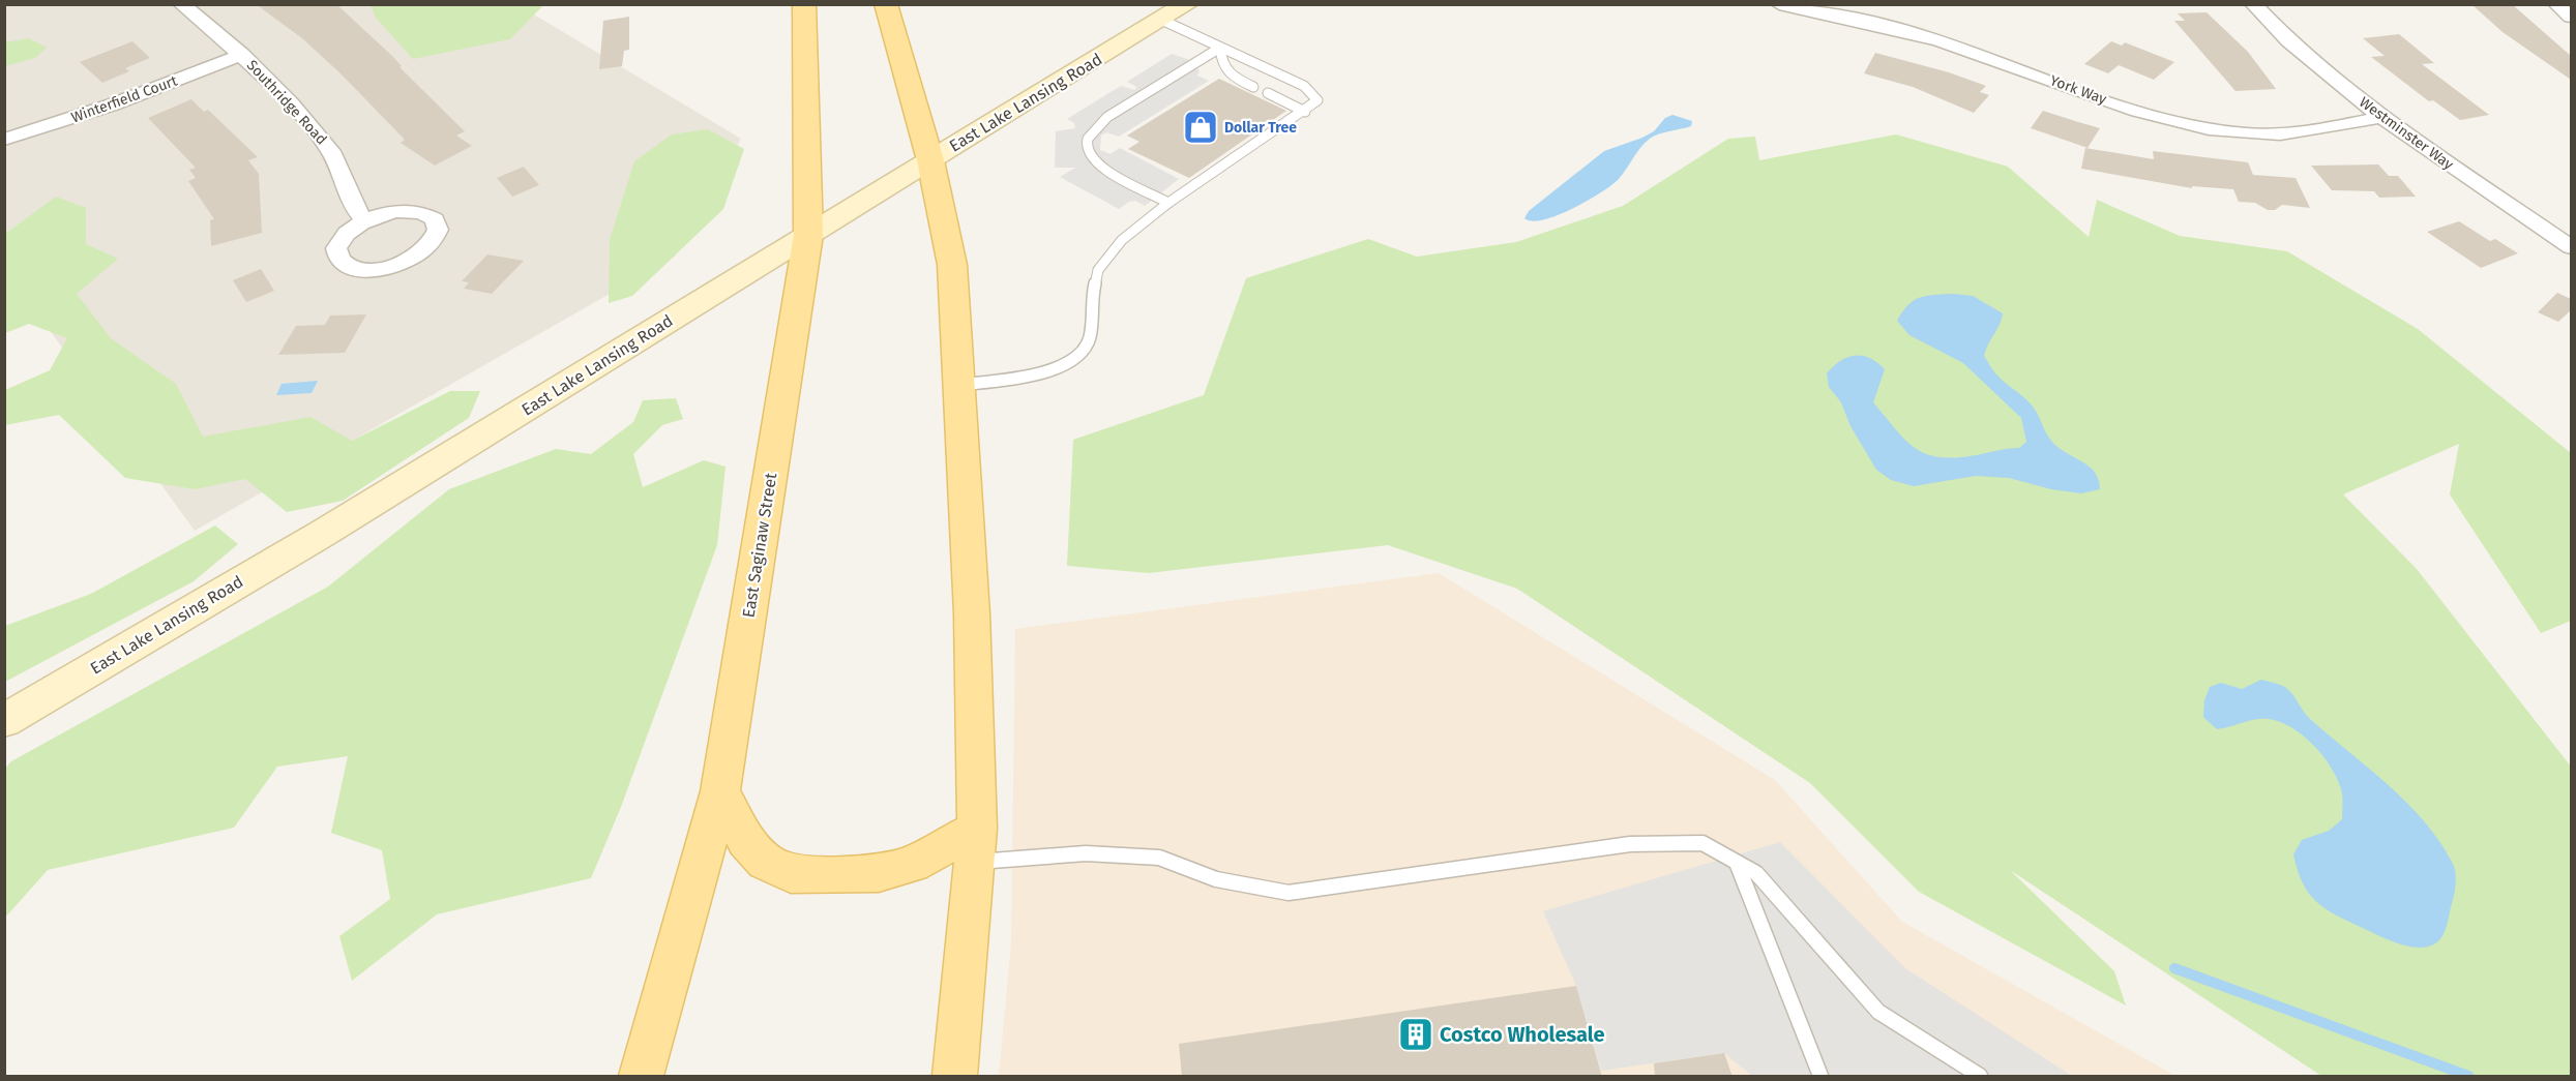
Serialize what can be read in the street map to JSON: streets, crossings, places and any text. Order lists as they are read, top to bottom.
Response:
{
  "streets": {
    "main road": ["East Lake Lansing Road", "East Saginaw Street"],
    "street": [
      "York Way",
      "Winterfield Court",
      "Southridge Road",
      "Westminster Way"
    ]
  },
  "crossings": [
    ["York Way", "Westminster Way"],
    ["Winterfield Court", "Southridge Road"],
    ["East Lake Lansing Road", "East Saginaw Street"]
  ],
  "places": {
    "shop": ["Dollar Tree"],
    "building": ["Costco Wholesale"]
  }
}
